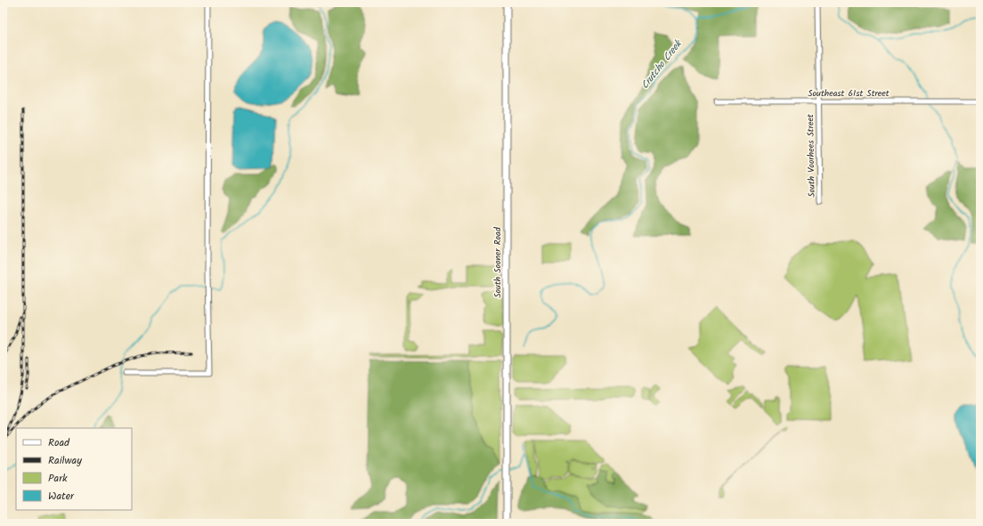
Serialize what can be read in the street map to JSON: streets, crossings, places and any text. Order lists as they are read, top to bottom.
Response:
{
  "streets": {
    "main road": ["South Sooner Road"],
    "street": ["Southeast 61st Street", "South Voorhees Street"]
  },
  "crossings": [
    ["Southeast 61st Street", "South Voorhees Street"]
  ],
  "water": ["Crutcho Creek"],
  "legend": [
    "Road",
    "Railway",
    "Park",
    "Water"
  ]
}
